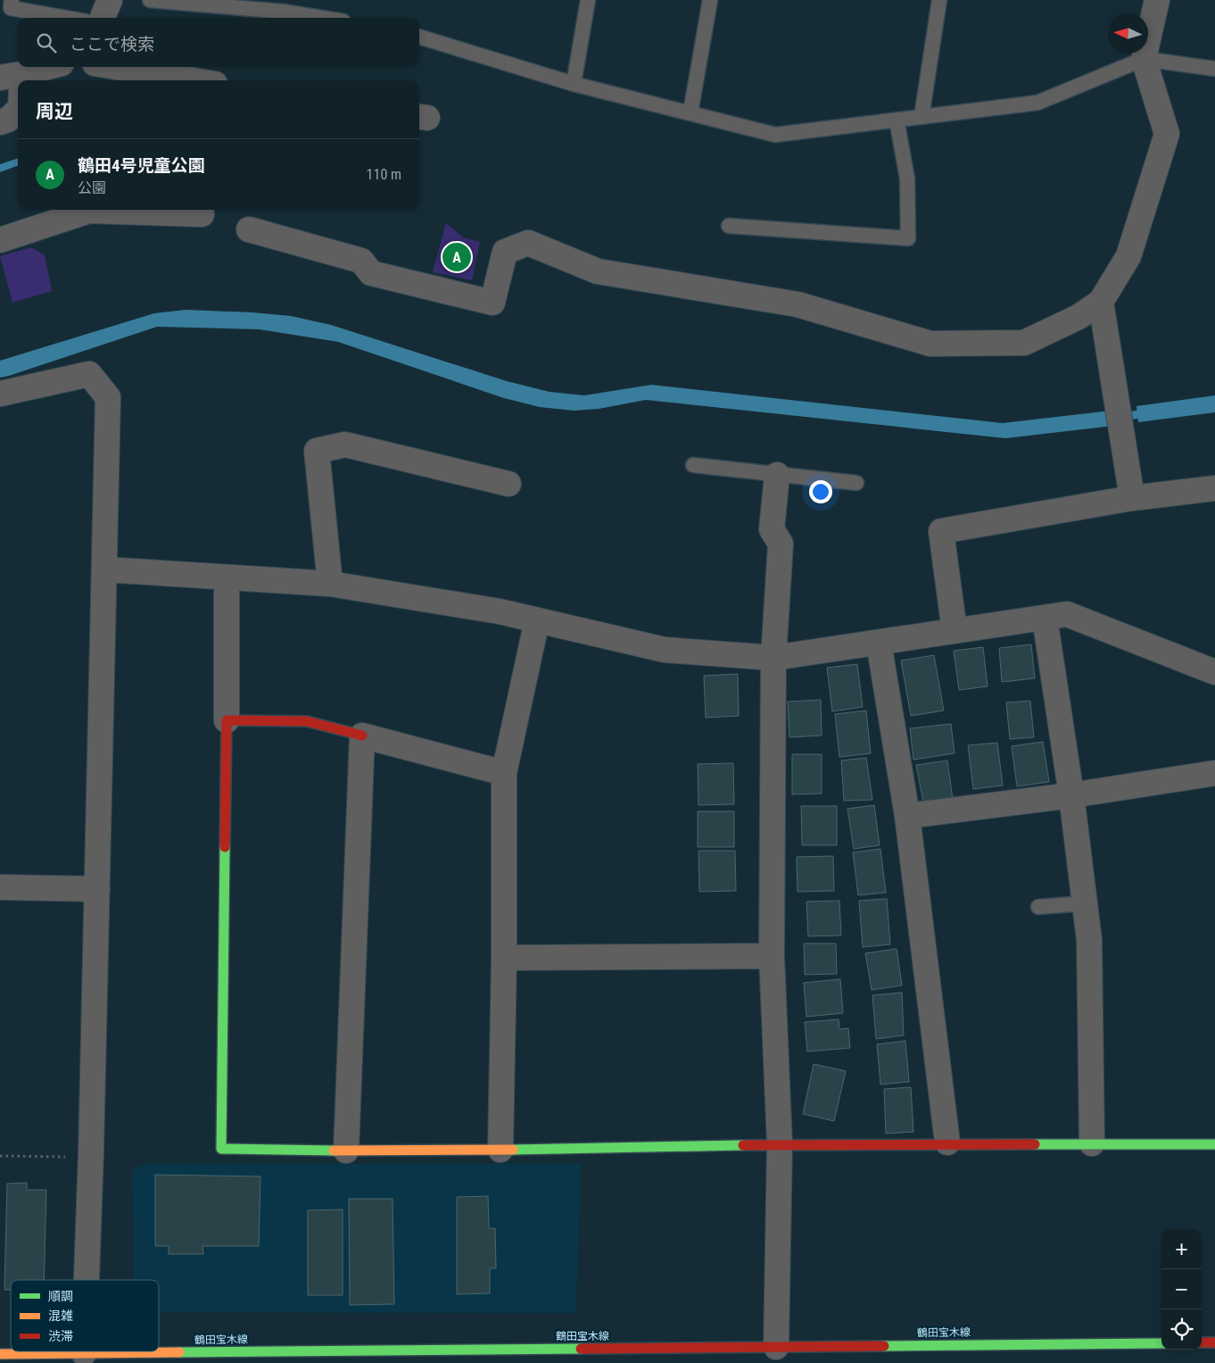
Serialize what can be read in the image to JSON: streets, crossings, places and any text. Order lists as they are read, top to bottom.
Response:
{
  "streets": {
    "street": ["鶴田宝木線"]
  },
  "legend": ["順調", "混雑", "渋滞"],
  "north": "left",
  "page": {
    "search": "ここで検索",
    "heading": "周辺",
    "list": [
      {
        "mark": "A",
        "name": "鶴田4号児童公園",
        "note": "公園",
        "value": "110 m"
      }
    ],
    "pins": "A",
    "map_buttons": ["+", "−"]
  }
}
